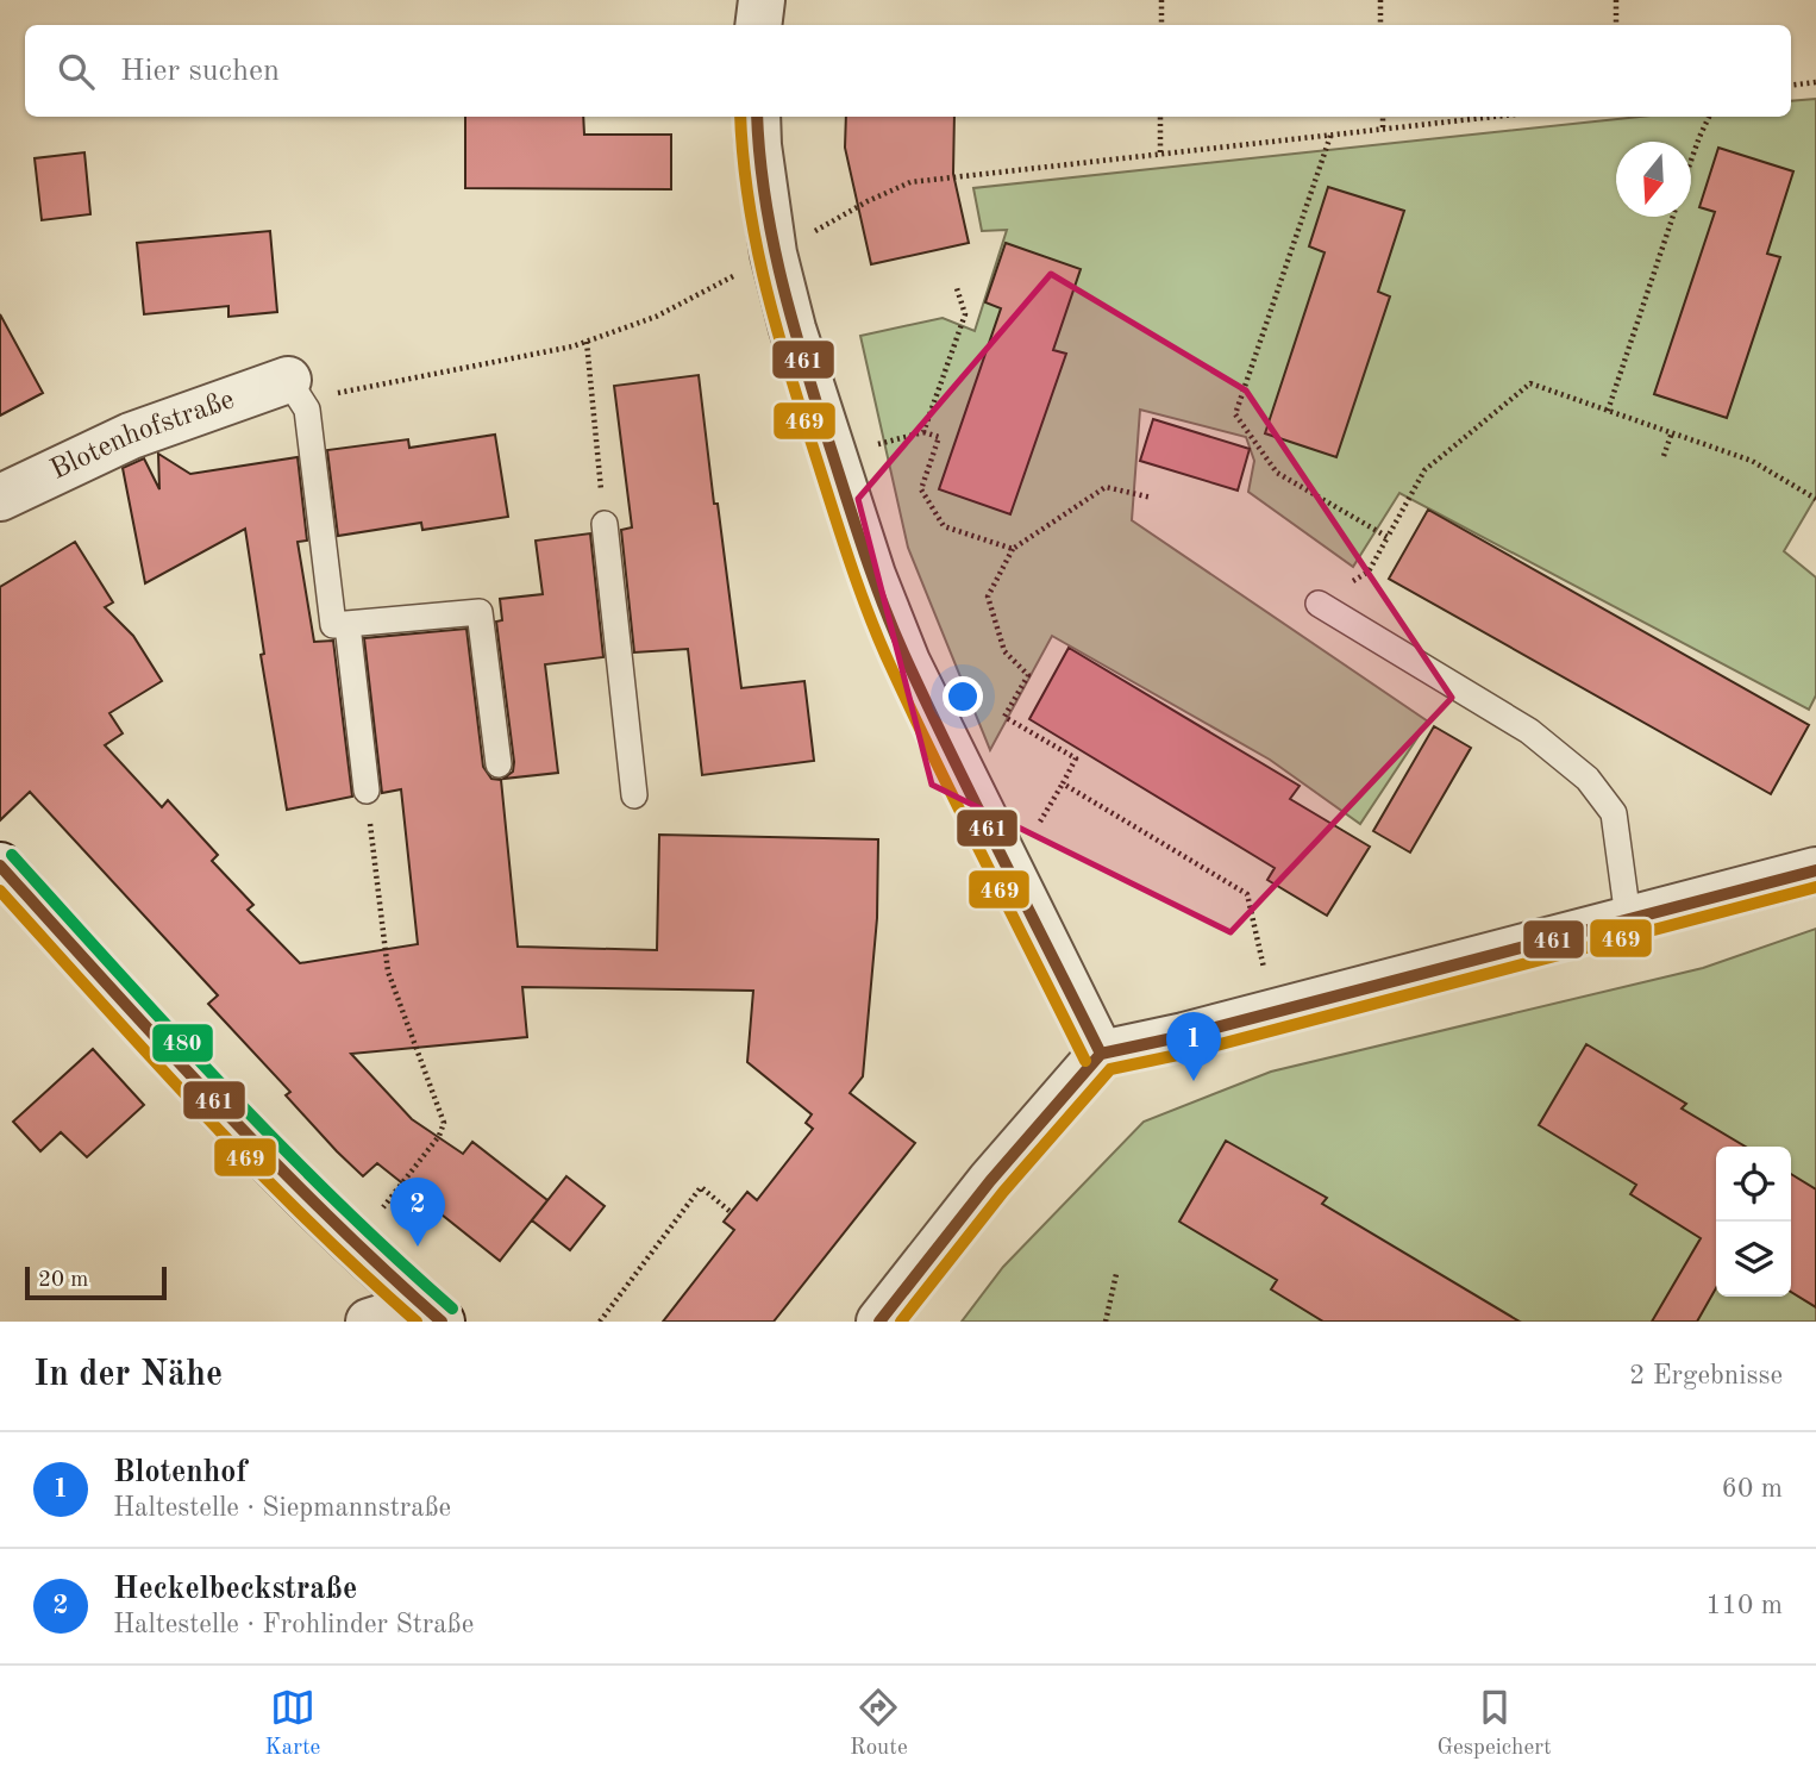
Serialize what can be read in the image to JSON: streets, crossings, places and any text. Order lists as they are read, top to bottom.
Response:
{
  "streets": {
    "street": ["Blotenhofstraße"]
  },
  "lines": ["transit line 461", "transit line 469", "transit line 480"],
  "scale_bar": "20 m",
  "north": "bottom",
  "page": {
    "search": "Hier suchen",
    "pins": ["1", "2"],
    "scale": "20 m",
    "heading": ["In der Nähe", "2 Ergebnisse"],
    "list": [
      {
        "mark": "1",
        "name": "Blotenhof",
        "note": "Haltestelle · Siepmannstraße",
        "value": "60 m"
      },
      {
        "mark": "2",
        "name": "Heckelbeckstraße",
        "note": "Haltestelle · Frohlinder Straße",
        "value": "110 m"
      }
    ],
    "nav": ["Karte", "Route", "Gespeichert"]
  }
}
